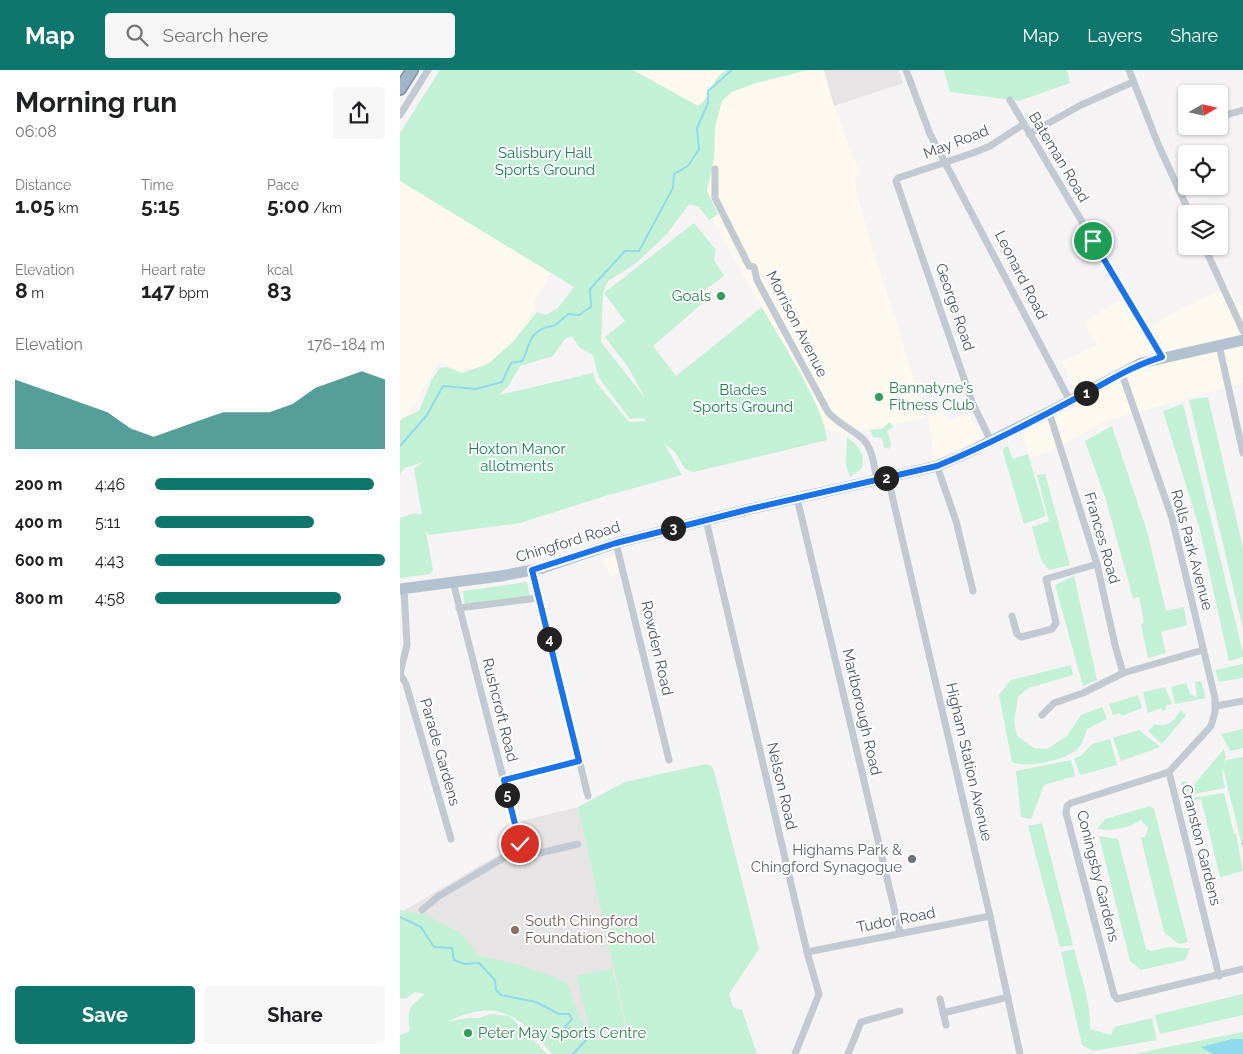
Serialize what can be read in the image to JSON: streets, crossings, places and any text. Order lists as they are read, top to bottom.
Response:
{
  "streets": {
    "main road": ["Chingford Road"],
    "street": [
      "May Road",
      "Bateman Road",
      "Leonard Road",
      "George Road",
      "Morrison Avenue",
      "Frances Road",
      "Rolls Park Avenue",
      "Rowden Road",
      "Rushcroft Road",
      "Marlborough Road",
      "Parade Gardens",
      "Higham Station Avenue",
      "Nelson Road",
      "Cranston Gardens",
      "Coningsby Gardens",
      "Tudor Road"
    ]
  },
  "crossings": [
    ["May Road", "Bateman Road"],
    ["May Road", "Leonard Road"],
    ["May Road", "George Road"],
    ["Bateman Road", "Chingford Road"],
    ["Leonard Road", "Chingford Road"],
    ["George Road", "Chingford Road"],
    ["Morrison Avenue", "Chingford Road"],
    ["Morrison Avenue", "Higham Station Avenue"],
    ["Frances Road", "Chingford Road"],
    ["Chingford Road", "Rolls Park Avenue"],
    ["Chingford Road", "Rowden Road"],
    ["Chingford Road", "Rushcroft Road"],
    ["Chingford Road", "Marlborough Road"],
    ["Chingford Road", "Parade Gardens"],
    ["Chingford Road", "Higham Station Avenue"],
    ["Chingford Road", "Nelson Road"],
    ["Rolls Park Avenue", "Cranston Gardens"],
    ["Marlborough Road", "Tudor Road"],
    ["Higham Station Avenue", "Tudor Road"],
    ["Nelson Road", "Tudor Road"],
    ["Cranston Gardens", "Coningsby Gardens"]
  ],
  "parks": ["Salisbury Hall Sports Ground", "Blades Sports Ground", "Hoxton Manor allotments"],
  "places": [
    "Goals",
    "Bannatyne's Fitness Club",
    "Highams Park & Chingford Synagogue",
    "South Chingford Foundation School",
    "Peter May Sports Centre"
  ],
  "north": "right",
  "page": {
    "header": "Map",
    "search": "Search here",
    "nav": ["Map", "Layers", "Share"],
    "heading": ["Morning run", "06:08"],
    "stats": [
      ["Distance", "1.05 km"],
      ["Time", "5:15"],
      ["Pace", "5:00 /km"],
      ["Elevation", "8 m"],
      ["Heart rate", "147 bpm"],
      ["kcal", "83"]
    ],
    "chart": ["Elevation", "176–184 m"],
    "pins": [
      "1",
      "2",
      "3",
      "4",
      "5"
    ],
    "list": [
      {
        "name": "200 m",
        "note": "4:46"
      },
      {
        "name": "400 m",
        "note": "5:11"
      },
      {
        "name": "600 m",
        "note": "4:43"
      },
      {
        "name": "800 m",
        "note": "4:58"
      }
    ],
    "buttons": ["Save", "Share"]
  }
}
